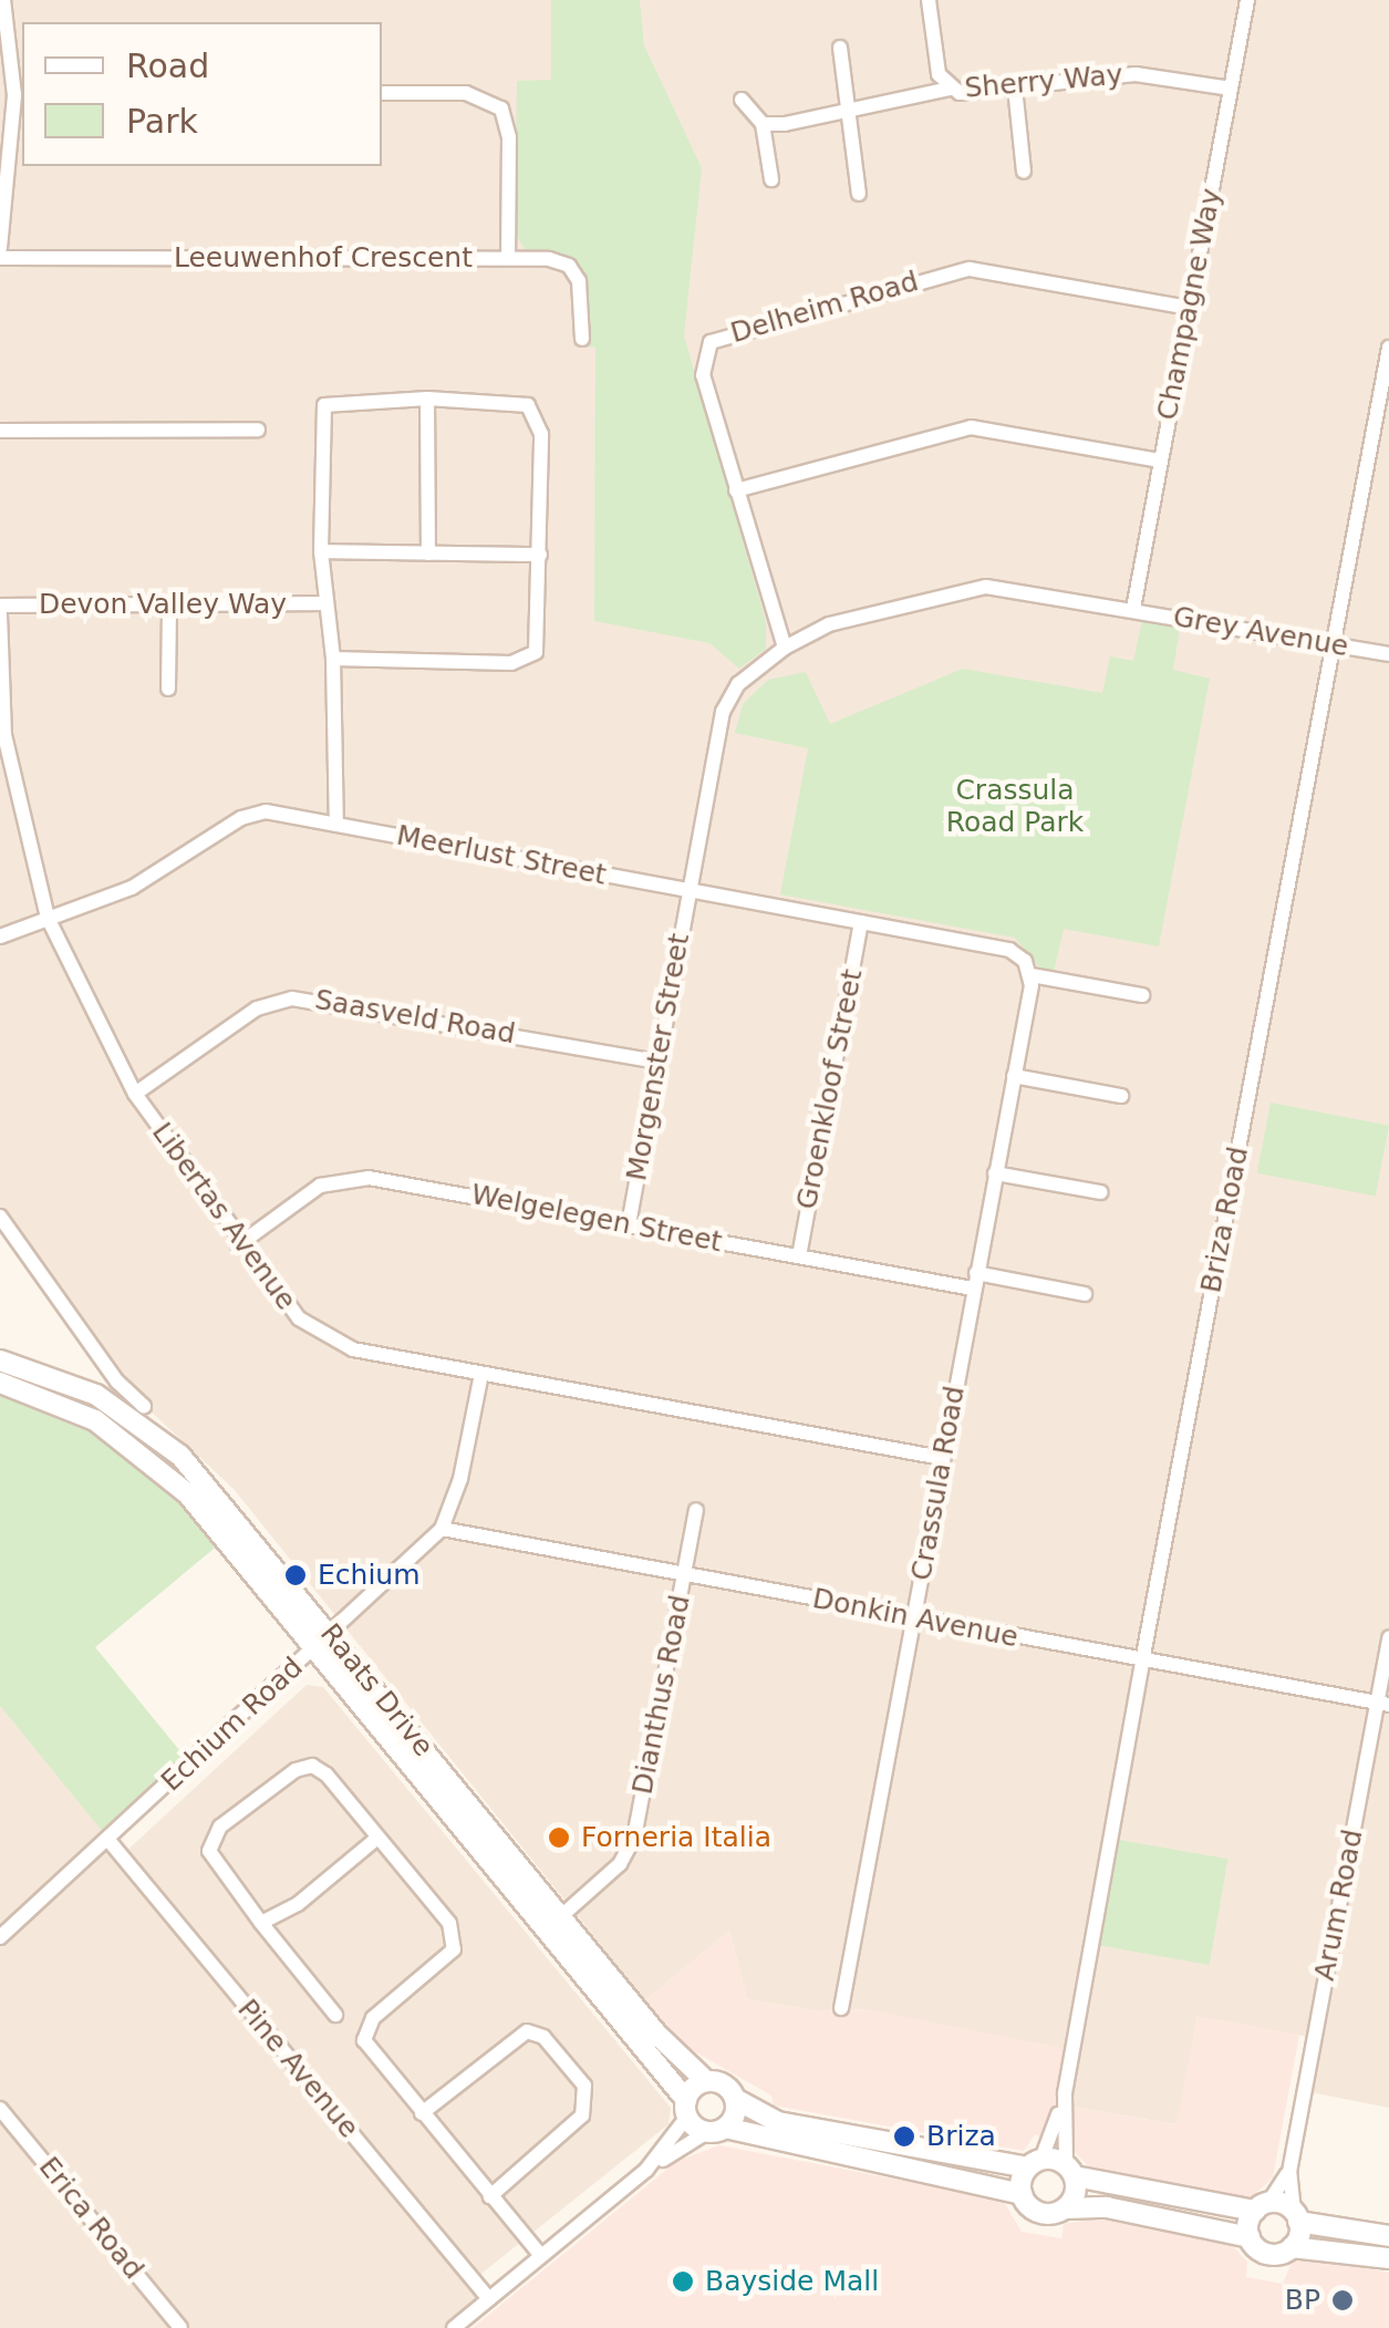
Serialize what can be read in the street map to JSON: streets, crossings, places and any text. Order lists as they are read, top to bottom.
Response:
{
  "streets": {
    "street": [
      "Sherry Way",
      "Leeuwenhof Crescent",
      "Champagne Way",
      "Delheim Road",
      "Devon Valley Way",
      "Grey Avenue",
      "Meerlust Street",
      "Saasveld Road",
      "Morgenster Street",
      "Groenkloof Street",
      "Libertas Avenue",
      "Welgelegen Street",
      "Briza Road",
      "Crassula Road",
      "Donkin Avenue",
      "Raats Drive",
      "Dianthus Road",
      "Echium Road",
      "Arum Road",
      "Pine Avenue",
      "Erica Road"
    ]
  },
  "crossings": [
    ["Sherry Way", "Champagne Way"],
    ["Champagne Way", "Delheim Road"],
    ["Champagne Way", "Grey Avenue"],
    ["Delheim Road", "Grey Avenue"],
    ["Delheim Road", "Morgenster Street"],
    ["Grey Avenue", "Morgenster Street"],
    ["Grey Avenue", "Briza Road"],
    ["Meerlust Street", "Morgenster Street"],
    ["Meerlust Street", "Groenkloof Street"],
    ["Meerlust Street", "Libertas Avenue"],
    ["Meerlust Street", "Crassula Road"],
    ["Saasveld Road", "Morgenster Street"],
    ["Saasveld Road", "Libertas Avenue"],
    ["Morgenster Street", "Welgelegen Street"],
    ["Groenkloof Street", "Welgelegen Street"],
    ["Libertas Avenue", "Welgelegen Street"],
    ["Libertas Avenue", "Crassula Road"],
    ["Libertas Avenue", "Echium Road"],
    ["Welgelegen Street", "Crassula Road"],
    ["Briza Road", "Donkin Avenue"],
    ["Crassula Road", "Donkin Avenue"],
    ["Donkin Avenue", "Dianthus Road"],
    ["Donkin Avenue", "Echium Road"],
    ["Donkin Avenue", "Arum Road"],
    ["Raats Drive", "Dianthus Road"],
    ["Raats Drive", "Echium Road"],
    ["Echium Road", "Pine Avenue"]
  ],
  "parks": ["Crassula Road Park"],
  "places": [
    "Echium",
    "Forneria Italia",
    "Briza",
    "Bayside Mall",
    "BP"
  ],
  "legend": ["Road", "Park"]
}
